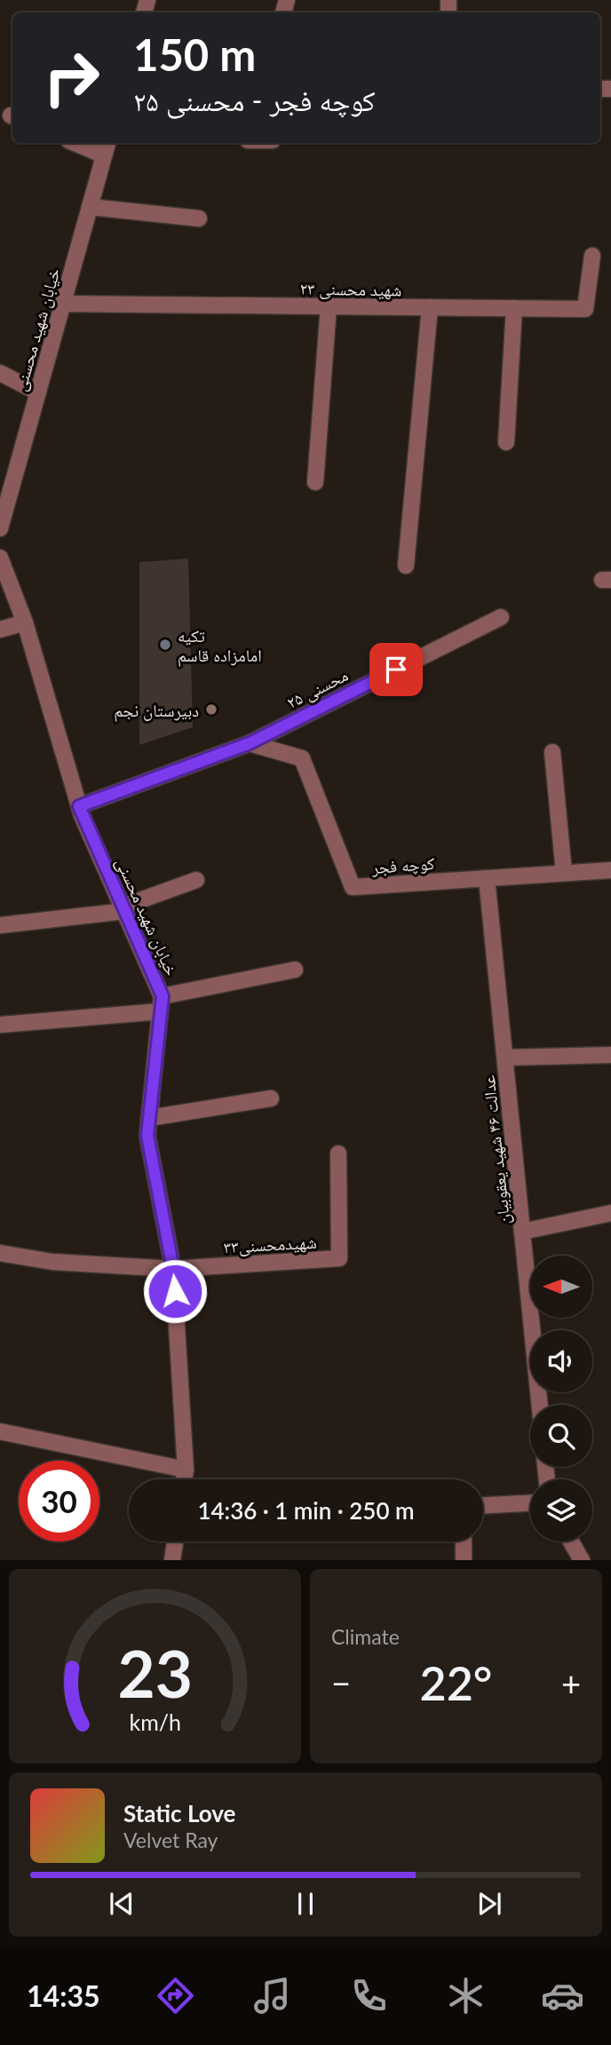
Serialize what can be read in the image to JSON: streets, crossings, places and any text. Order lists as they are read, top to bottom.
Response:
{
  "streets": {
    "street": [
      "شهید محسنی ۲۳",
      "خیابان شهید محسنی",
      "محسنی ۲۵",
      "کوچه فجر",
      "عدالت ۴۶ شهید یعقوبیان",
      "شهیدمحسنی۳۳"
    ]
  },
  "crossings": [
    ["شهید محسنی ۲۳", "خیابان شهید محسنی"],
    ["خیابان شهید محسنی", "محسنی ۲۵"],
    ["خیابان شهید محسنی", "شهیدمحسنی۳۳"],
    ["محسنی ۲۵", "کوچه فجر"],
    ["کوچه فجر", "عدالت ۴۶ شهید یعقوبیان"]
  ],
  "places": ["تکیه امامزاده قاسم", "دبیرستان نجم"],
  "north": "left",
  "page": {
    "turn": ["150 m", "کوچه فجر - محسنی ۲۵"],
    "limit": "30",
    "trip": "14:36 · 1 min · 250 m",
    "tile": "Climate",
    "heat": ["−", "22°", "+"],
    "song": ["Static Love", "Velvet Ray"],
    "tabs": "14:35",
    "gauge": ["23", "km/h"]
  }
}
